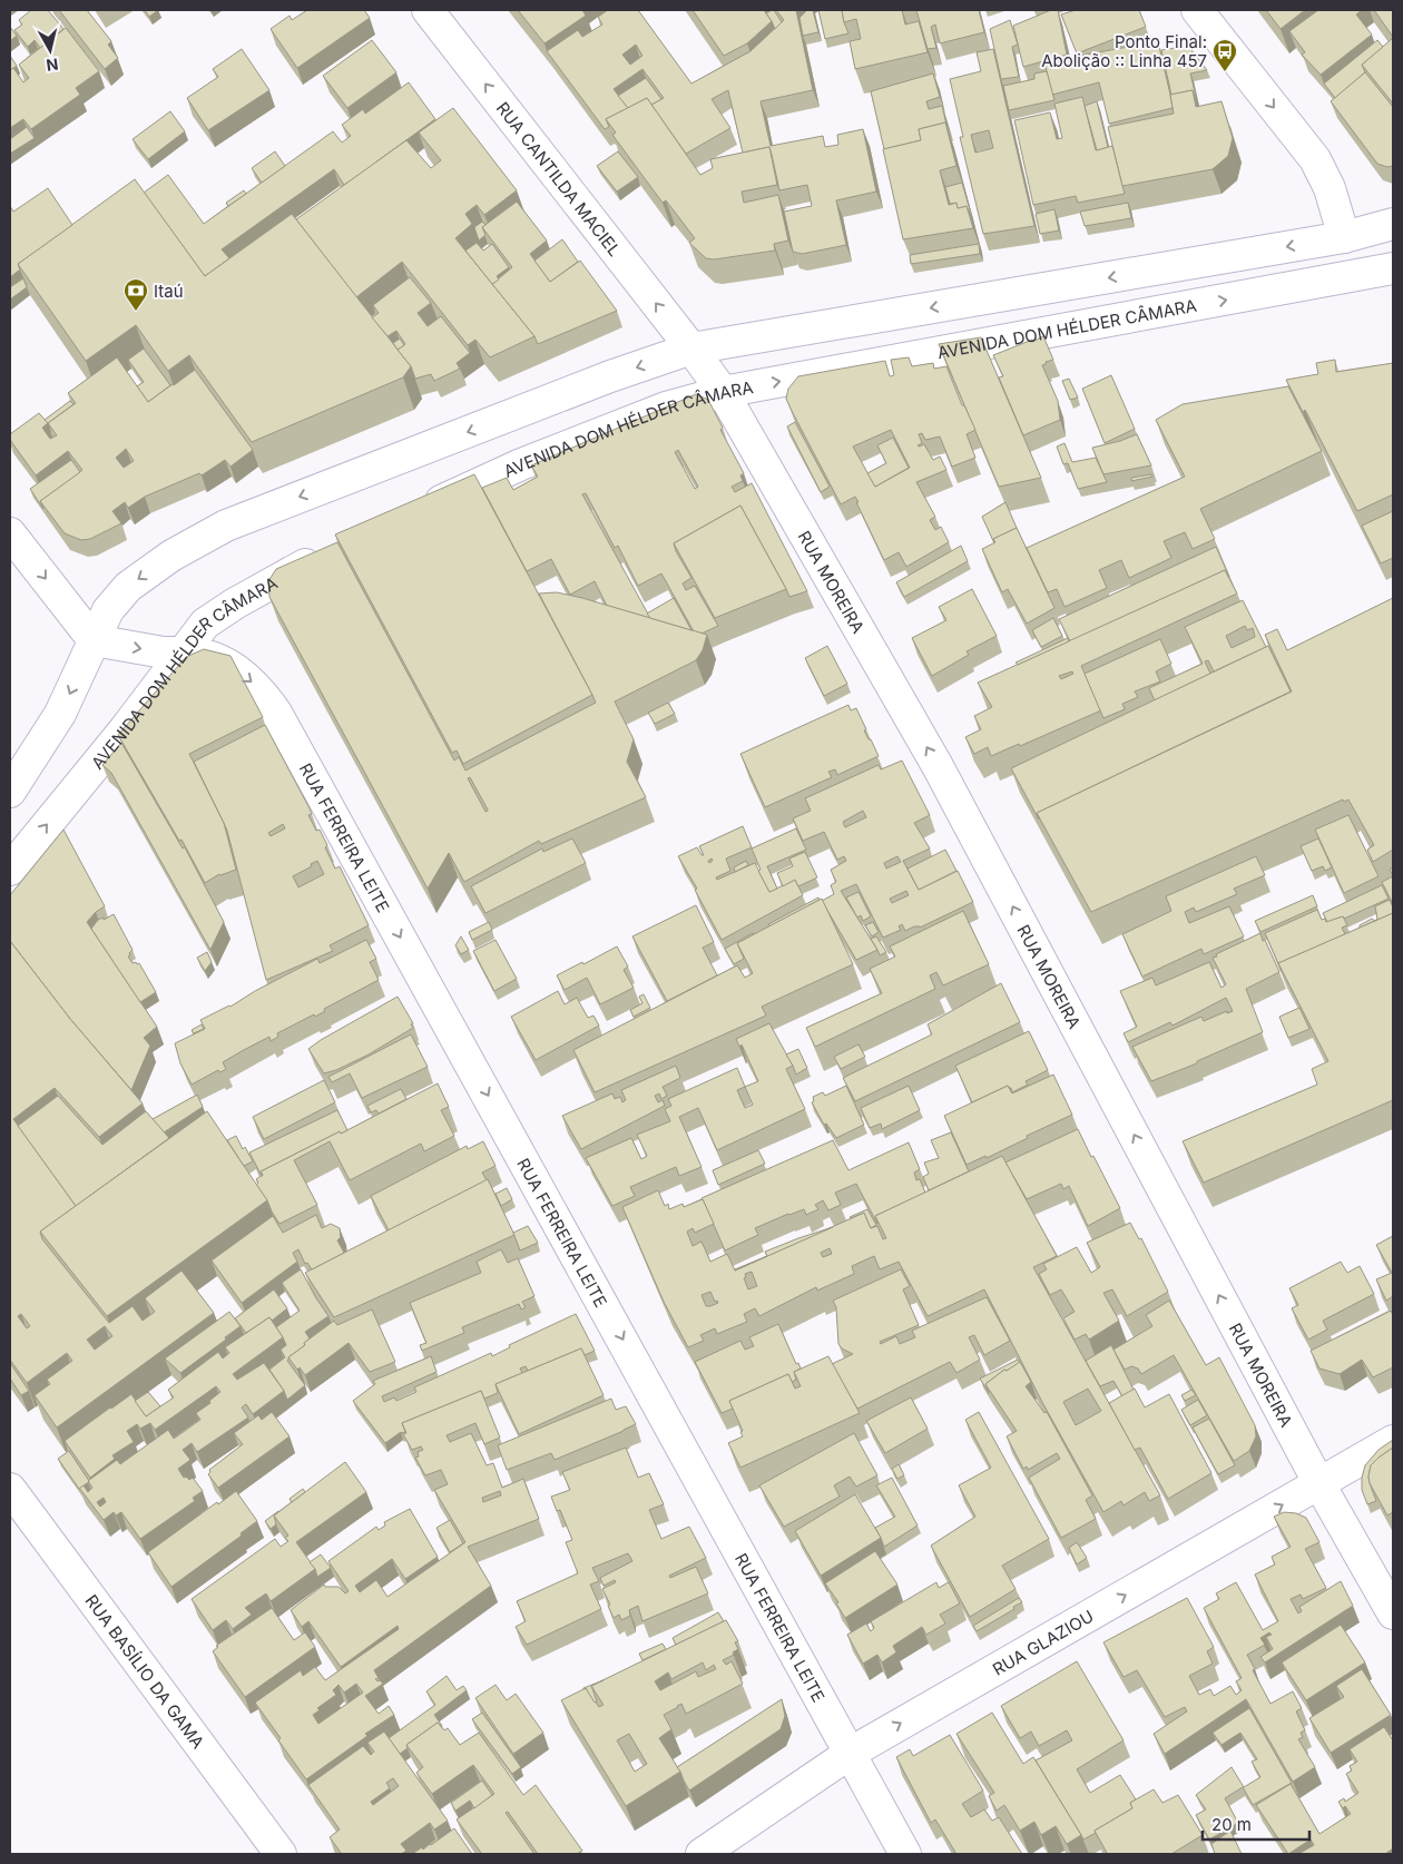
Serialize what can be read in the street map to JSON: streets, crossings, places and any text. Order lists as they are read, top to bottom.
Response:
{
  "streets": {
    "street": [
      "RUA CANTILDA MACIEL",
      "AVENIDA DOM HÉLDER CÂMARA",
      "RUA MOREIRA",
      "RUA FERREIRA LEITE",
      "RUA GLAZIOU",
      "RUA BASÍLIO DA GAMA"
    ]
  },
  "crossings": [
    ["RUA CANTILDA MACIEL", "RUA MOREIRA"],
    ["AVENIDA DOM HÉLDER CÂMARA", "RUA MOREIRA"],
    ["AVENIDA DOM HÉLDER CÂMARA", "RUA FERREIRA LEITE"],
    ["RUA MOREIRA", "RUA GLAZIOU"],
    ["RUA FERREIRA LEITE", "RUA GLAZIOU"]
  ],
  "one_way": [
    "RUA CANTILDA MACIEL",
    "RUA MOREIRA",
    "RUA FERREIRA LEITE",
    "RUA GLAZIOU"
  ],
  "places": {
    "bus stop": ["Ponto Final: Abolição :: Linha 457"],
    "bank": ["Itaú"]
  },
  "scale_bar": "20 m",
  "north": "bottom"
}
